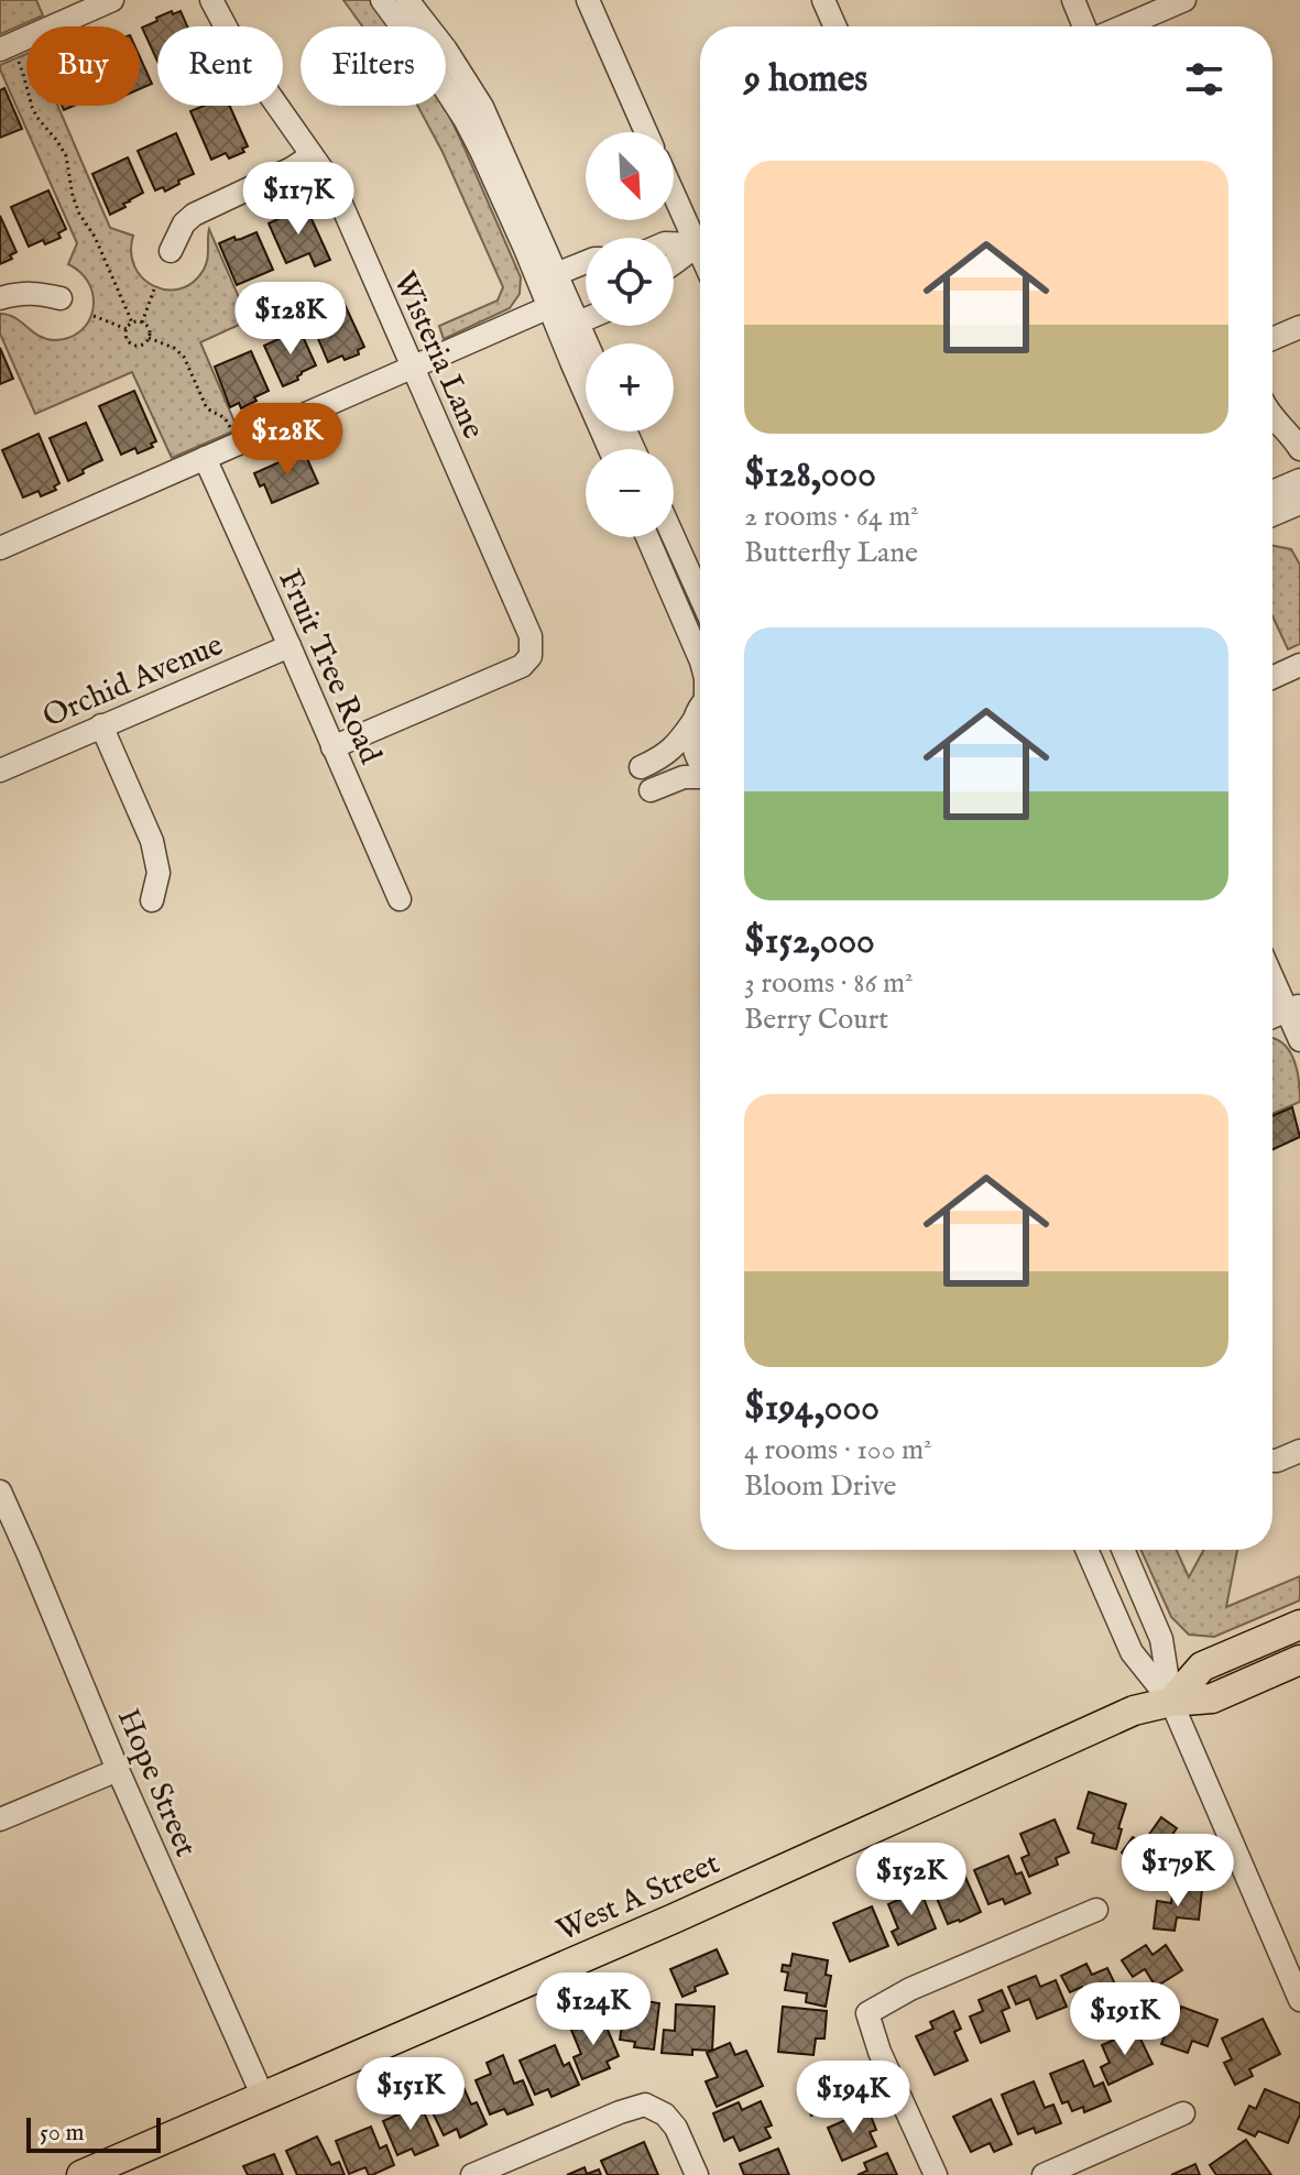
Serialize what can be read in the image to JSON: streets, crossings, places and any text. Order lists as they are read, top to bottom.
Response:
{
  "streets": {
    "main road": ["West A Street"],
    "street": [
      "Wisteria Lane",
      "Fruit Tree Road",
      "Orchid Avenue",
      "Hope Street"
    ]
  },
  "crossings": [
    ["Wisteria Lane", "Fruit Tree Road"],
    ["Fruit Tree Road", "Orchid Avenue"],
    ["Hope Street", "West A Street"]
  ],
  "scale_bar": "50 m",
  "north": "bottom right",
  "page": {
    "chip": ["Buy", "Rent", "Filters"],
    "heading": "9 homes",
    "map_buttons": ["+", "−"],
    "list": [
      {
        "name": "$128,000",
        "note": "2 rooms · 64 m² · Butterfly Lane"
      },
      {
        "name": "$152,000",
        "note": "3 rooms · 86 m² · Berry Court"
      },
      {
        "name": "$194,000",
        "note": "4 rooms · 100 m² · Bloom Drive"
      }
    ],
    "price": [
      "$117K",
      "$128K",
      "$128K",
      "$179K",
      "$152K",
      "$124K",
      "$191K",
      "$151K",
      "$194K"
    ],
    "scale": "50 m"
  }
}
